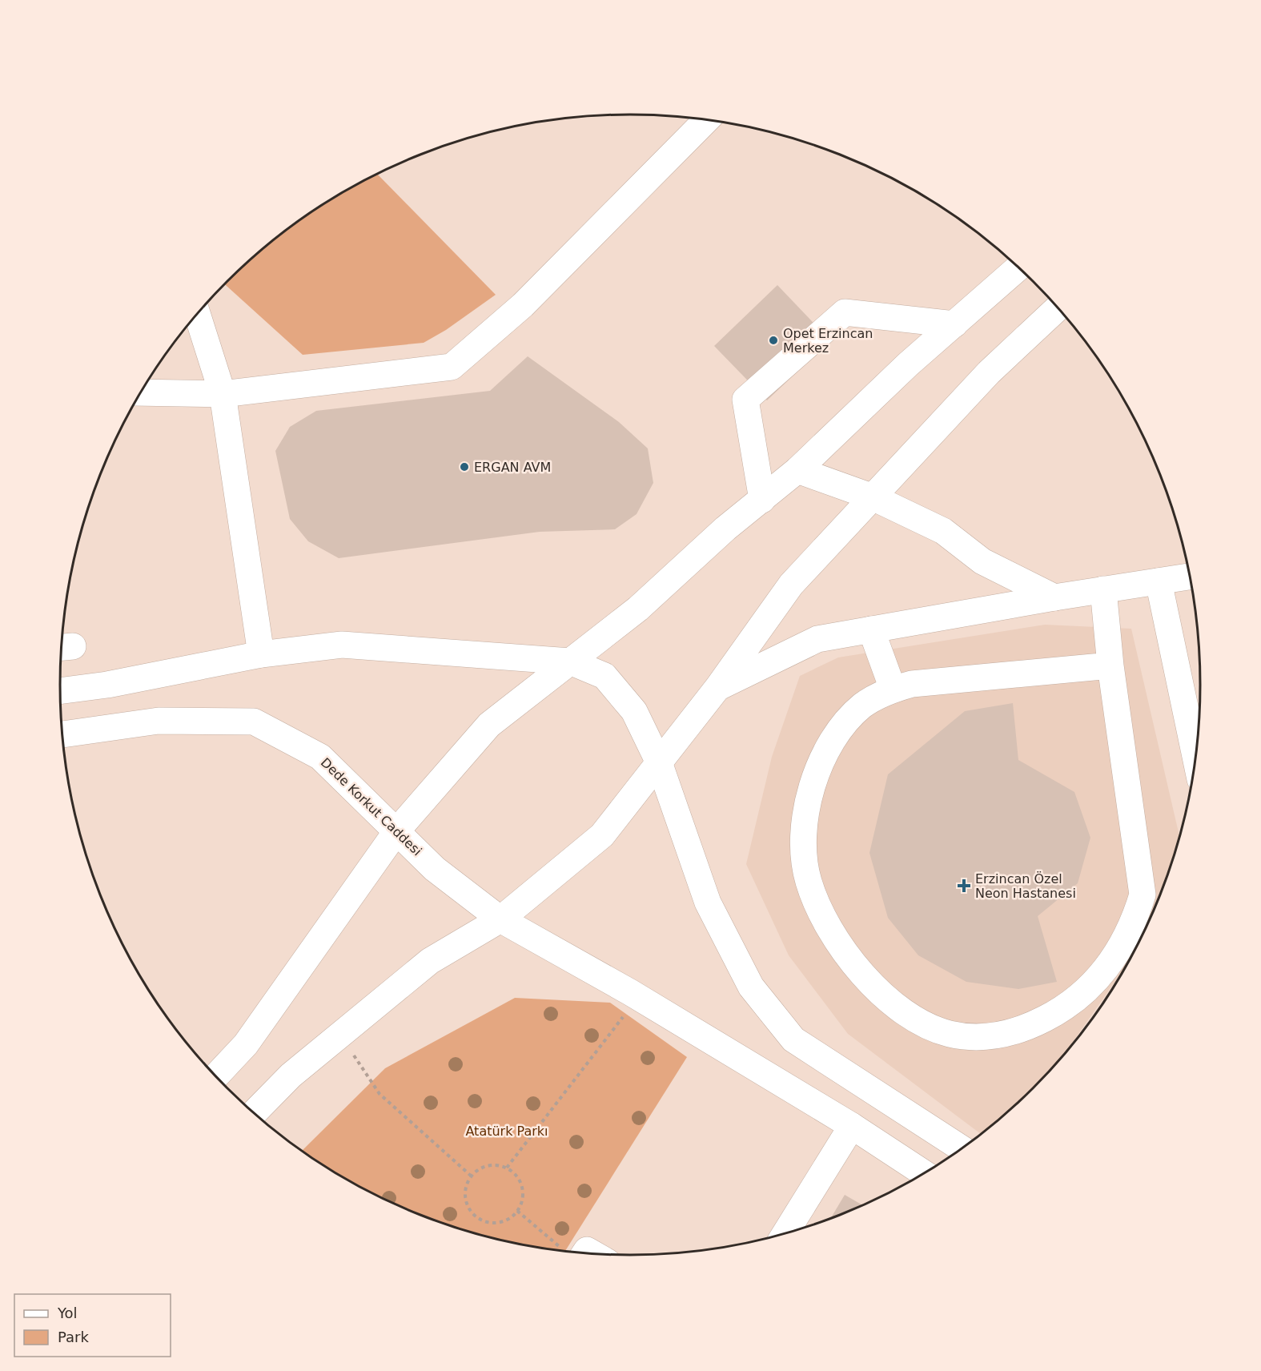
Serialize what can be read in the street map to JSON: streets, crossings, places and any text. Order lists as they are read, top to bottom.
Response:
{
  "streets": {
    "main road": ["Dede Korkut Caddesi"]
  },
  "parks": ["Atatürk Parkı"],
  "places": {
    "other": ["Opet Erzincan Merkez", "ERGAN AVM"],
    "health": ["Erzincan Özel Neon Hastanesi"]
  },
  "legend": ["Yol", "Park"]
}
